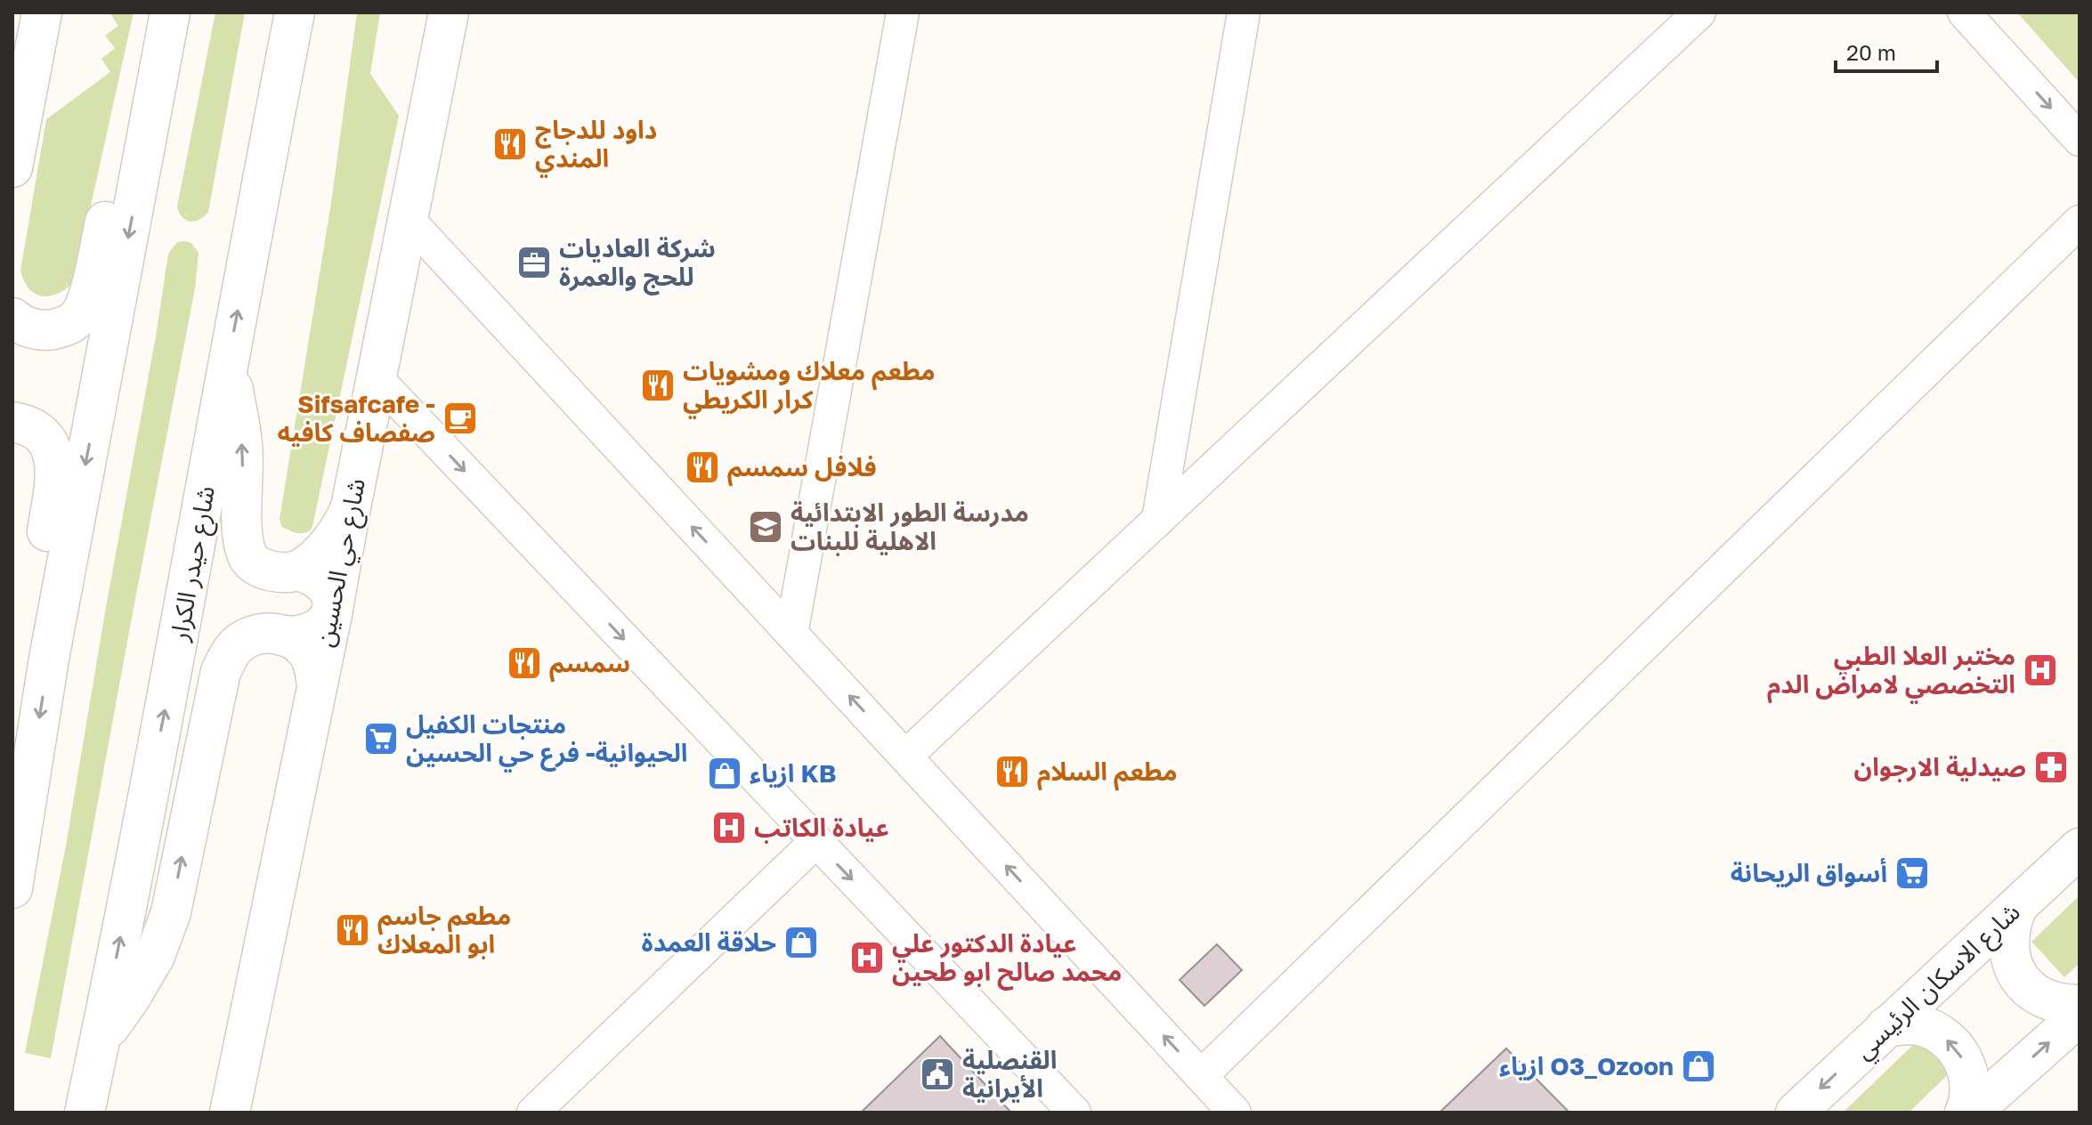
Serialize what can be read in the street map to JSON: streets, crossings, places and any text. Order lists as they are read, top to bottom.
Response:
{
  "streets": {
    "main road": ["شارع حي الحسين", "شارع حيدر الكرار", "شارع الاسكان الرئيسي"]
  },
  "places": {
    "restaurant": [
      "داود للدجاج المندي",
      "مطعم معلاك ومشويات كرار الكريطي",
      "فلافل سمسم",
      "سمسم",
      "مطعم السلام",
      "مطعم جاسم ابو المعلاك"
    ],
    "office": ["شركة العاديات للحج والعمرة"],
    "cafe": ["Sifsafcafe - صفصاف كافيه"],
    "school or university": ["مدرسة الطور الابتدائية الاهلية للبنات"],
    "hospital": ["مختبر العلا الطبي التخصصي لامراض الدم", "عيادة الكاتب", "عيادة الدكتور علي محمد صالح ابو طحين"],
    "supermarket": ["منتجات الكفيل الحيوانية- فرع حي الحسين", "أسواق الريحانة"],
    "pharmacy": ["صيدلية الارجوان"],
    "shop": ["ازياء KB", "حلاقة العمدة", "ازياء O3_Ozoon"],
    "public building": ["القنصلية الأيرانية"]
  },
  "scale_bar": "20 m"
}
